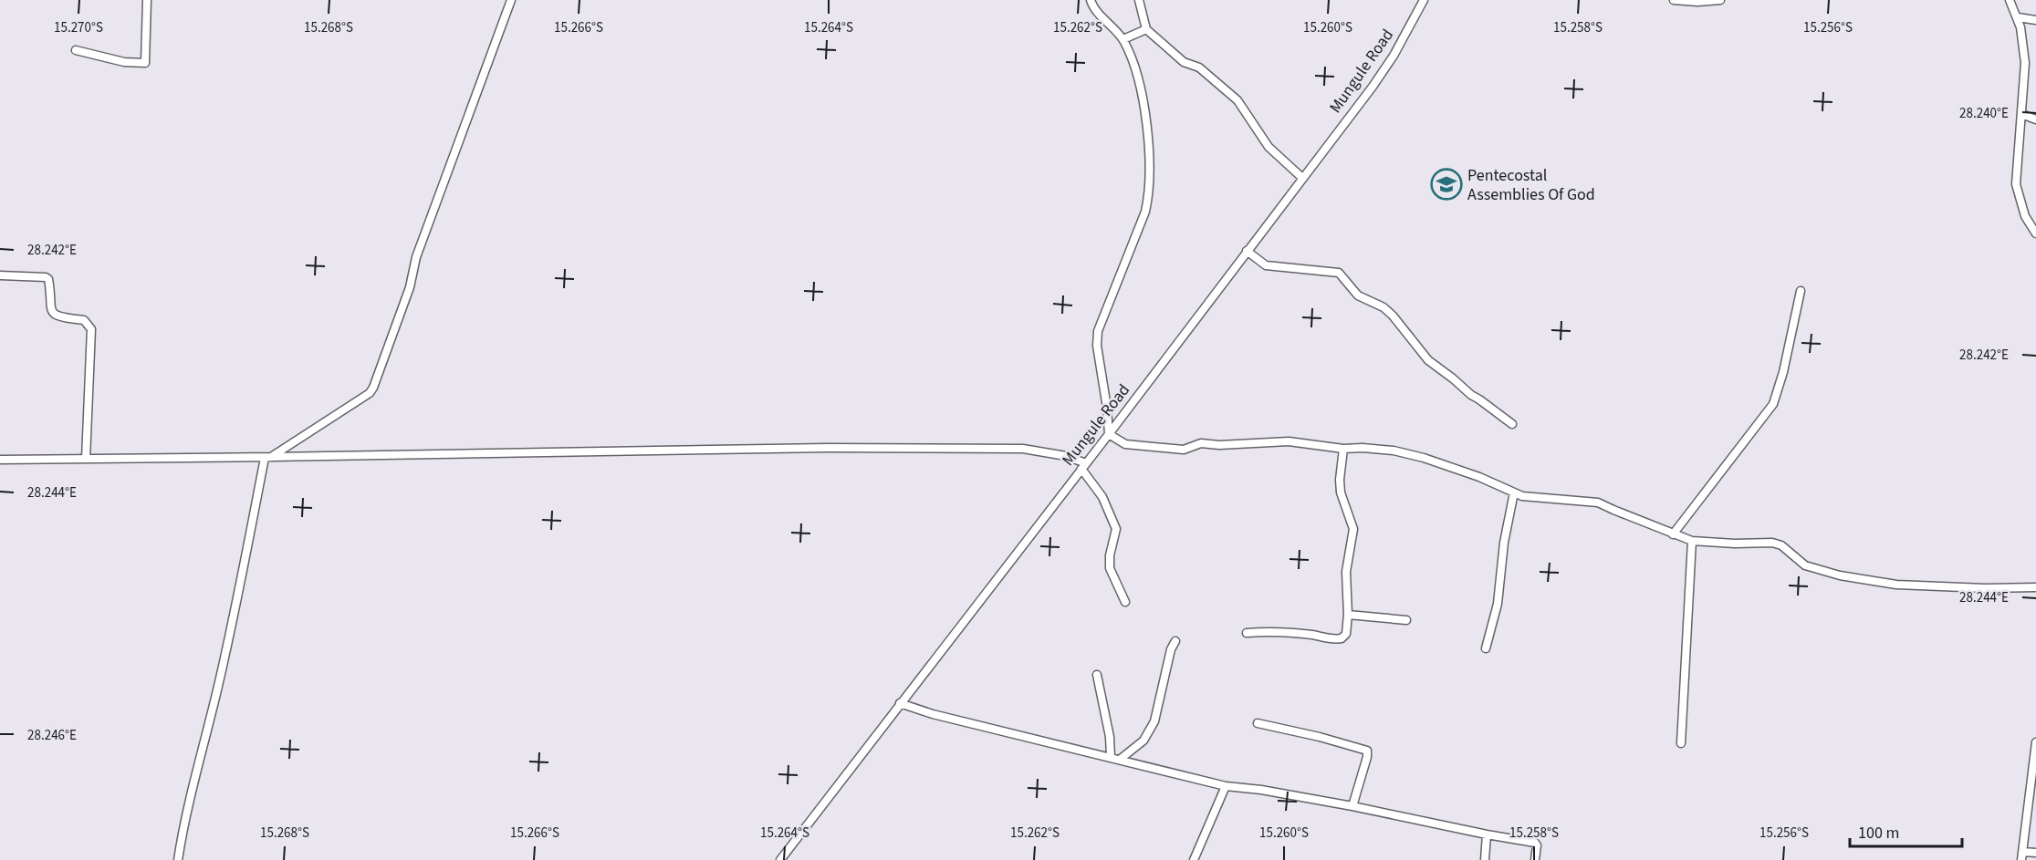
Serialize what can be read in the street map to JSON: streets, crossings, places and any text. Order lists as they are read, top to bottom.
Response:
{
  "streets": {
    "street": ["Mungule Road"]
  },
  "places": {
    "school or university": ["Pentecostal Assemblies Of God"]
  },
  "scale_bar": "100 m",
  "coordinates": [
    "15.270°S",
    "15.268°S",
    "15.266°S",
    "15.264°S",
    "15.262°S",
    "15.260°S",
    "15.258°S",
    "15.256°S",
    "28.240°E",
    "28.242°E",
    "28.244°E",
    "28.246°E"
  ]
}
